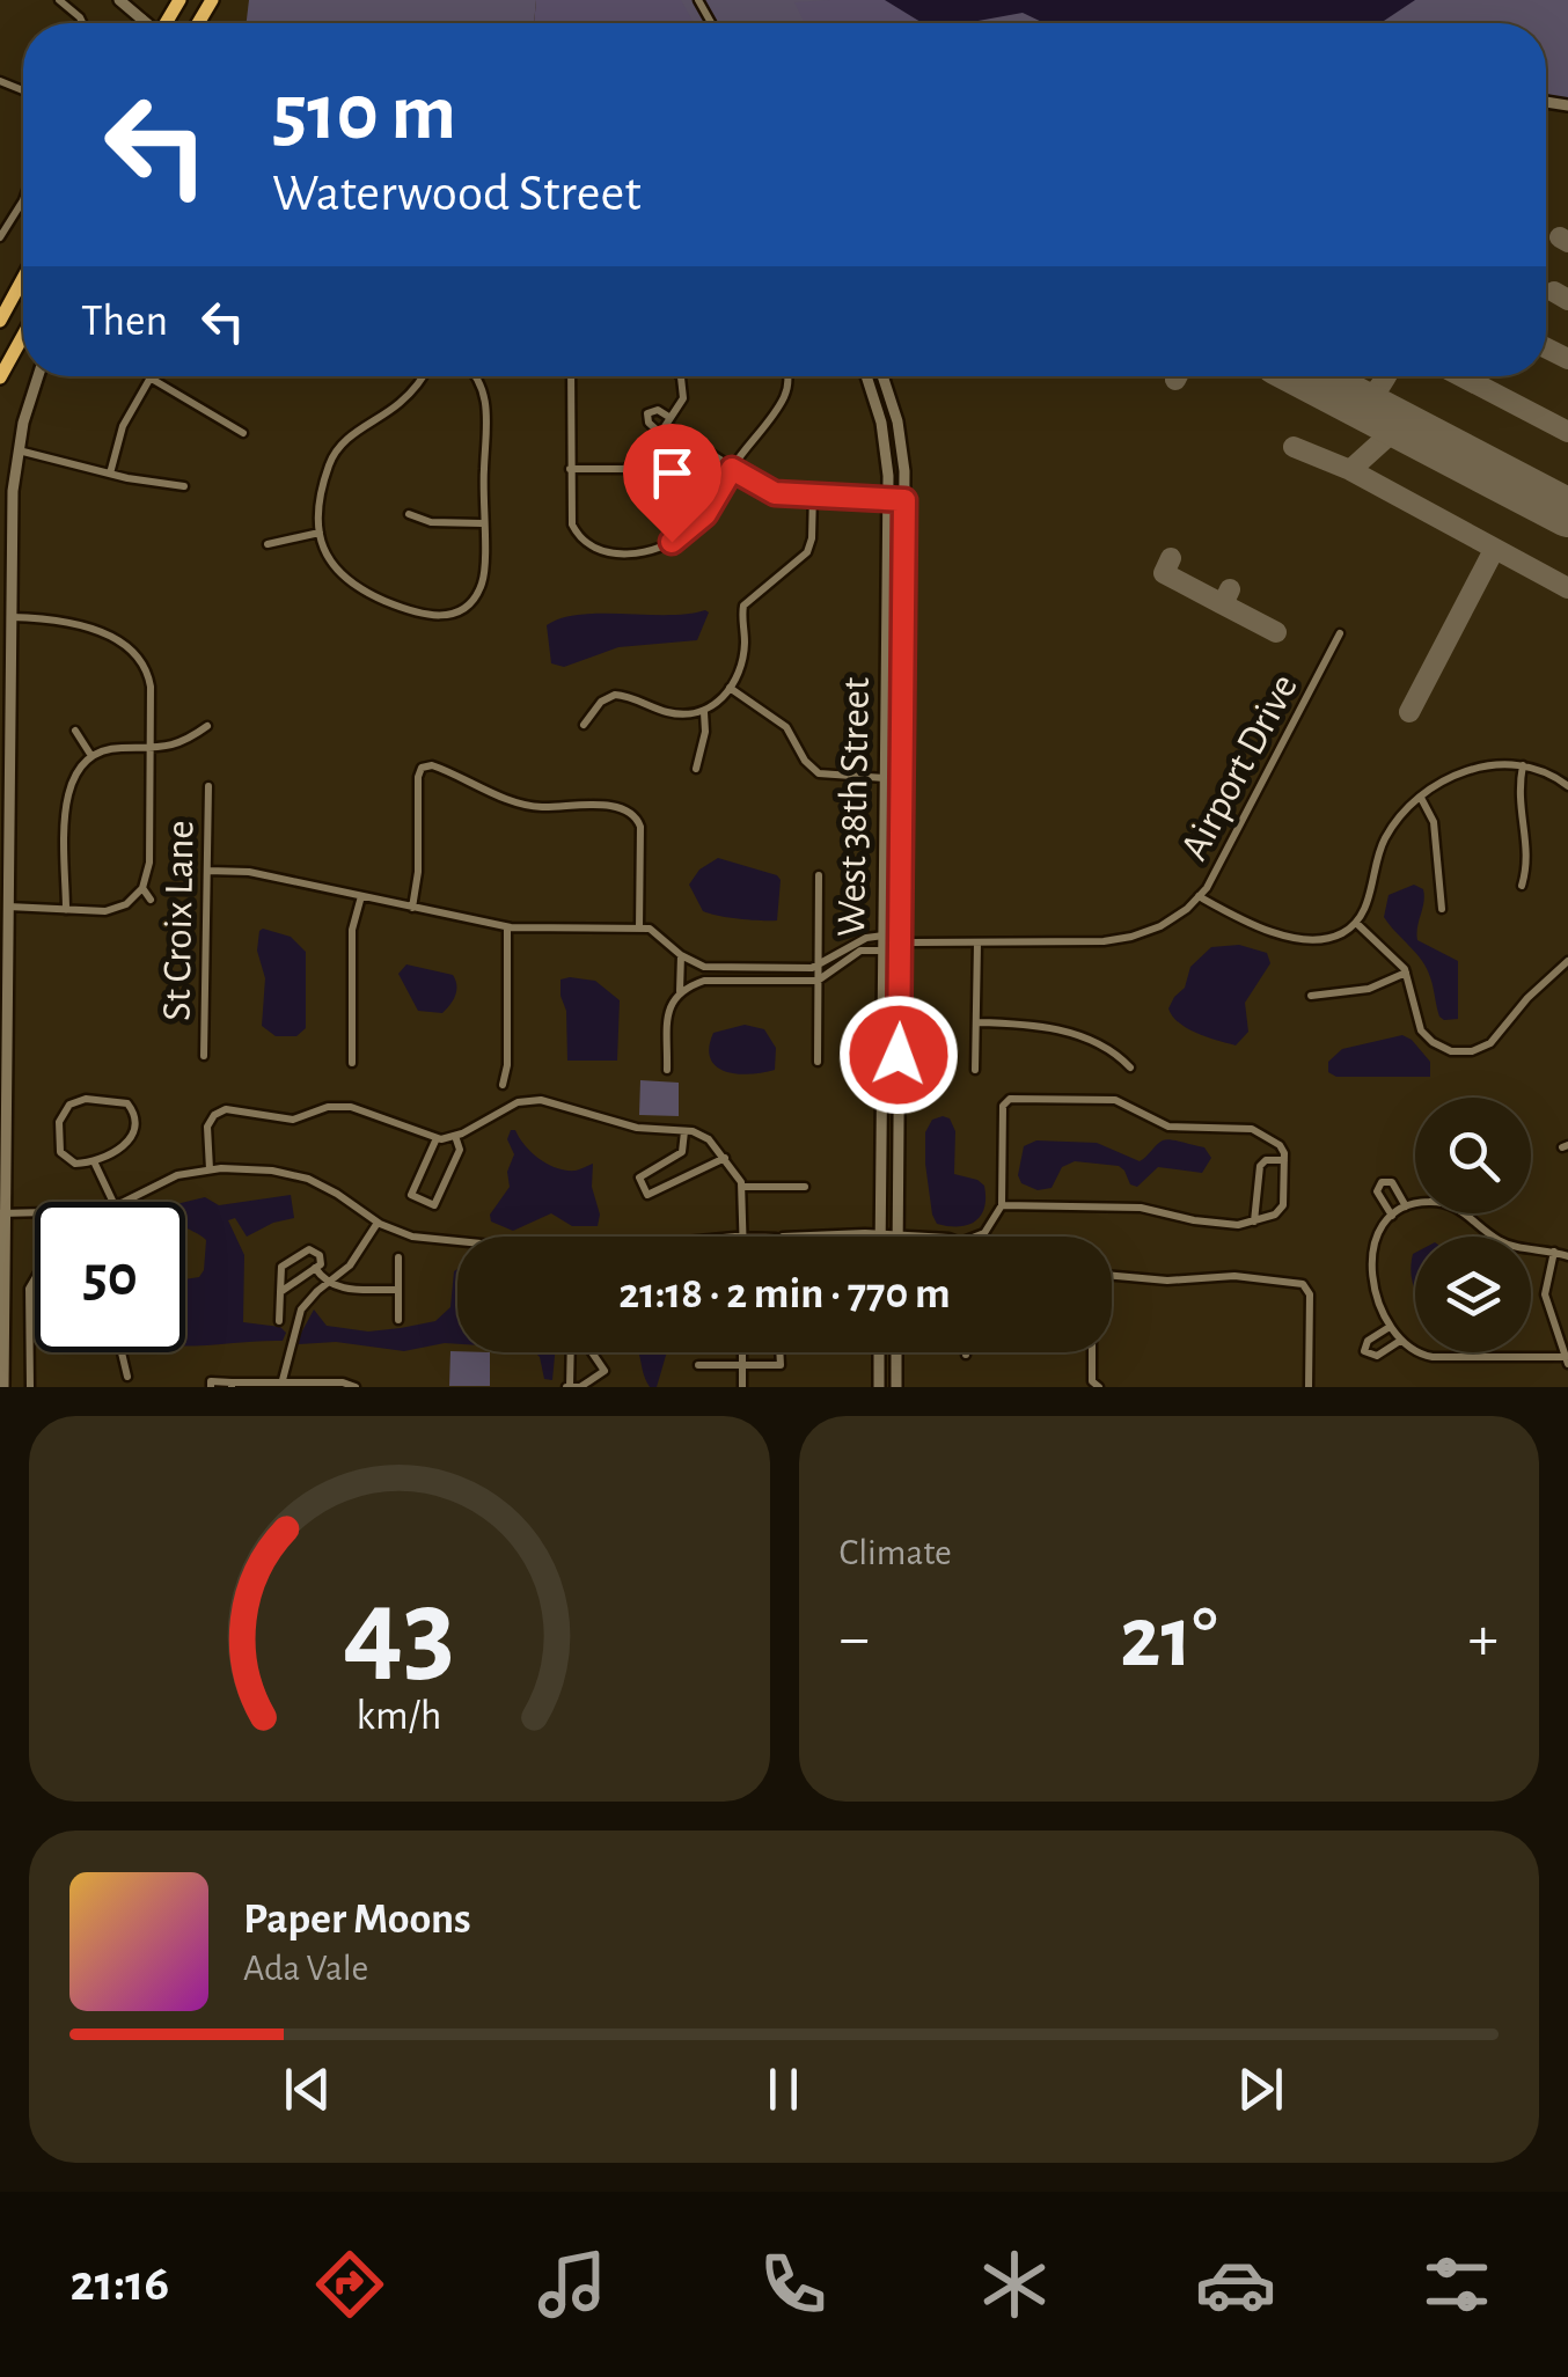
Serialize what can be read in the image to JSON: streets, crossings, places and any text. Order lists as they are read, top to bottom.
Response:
{
  "streets": {
    "main road": ["West 38th Street"],
    "street": ["Airport Drive", "St Croix Lane"]
  },
  "crossings": [
    ["Airport Drive", "West 38th Street"]
  ],
  "page": {
    "turn": ["510 m", "Waterwood Street"],
    "then": "Then",
    "limit": "50",
    "trip": "21:18 · 2 min · 770 m",
    "tile": "Climate",
    "heat": ["−", "21°", "+"],
    "song": ["Paper Moons", "Ada Vale"],
    "tabs": "21:16",
    "gauge": ["43", "km/h"]
  }
}
